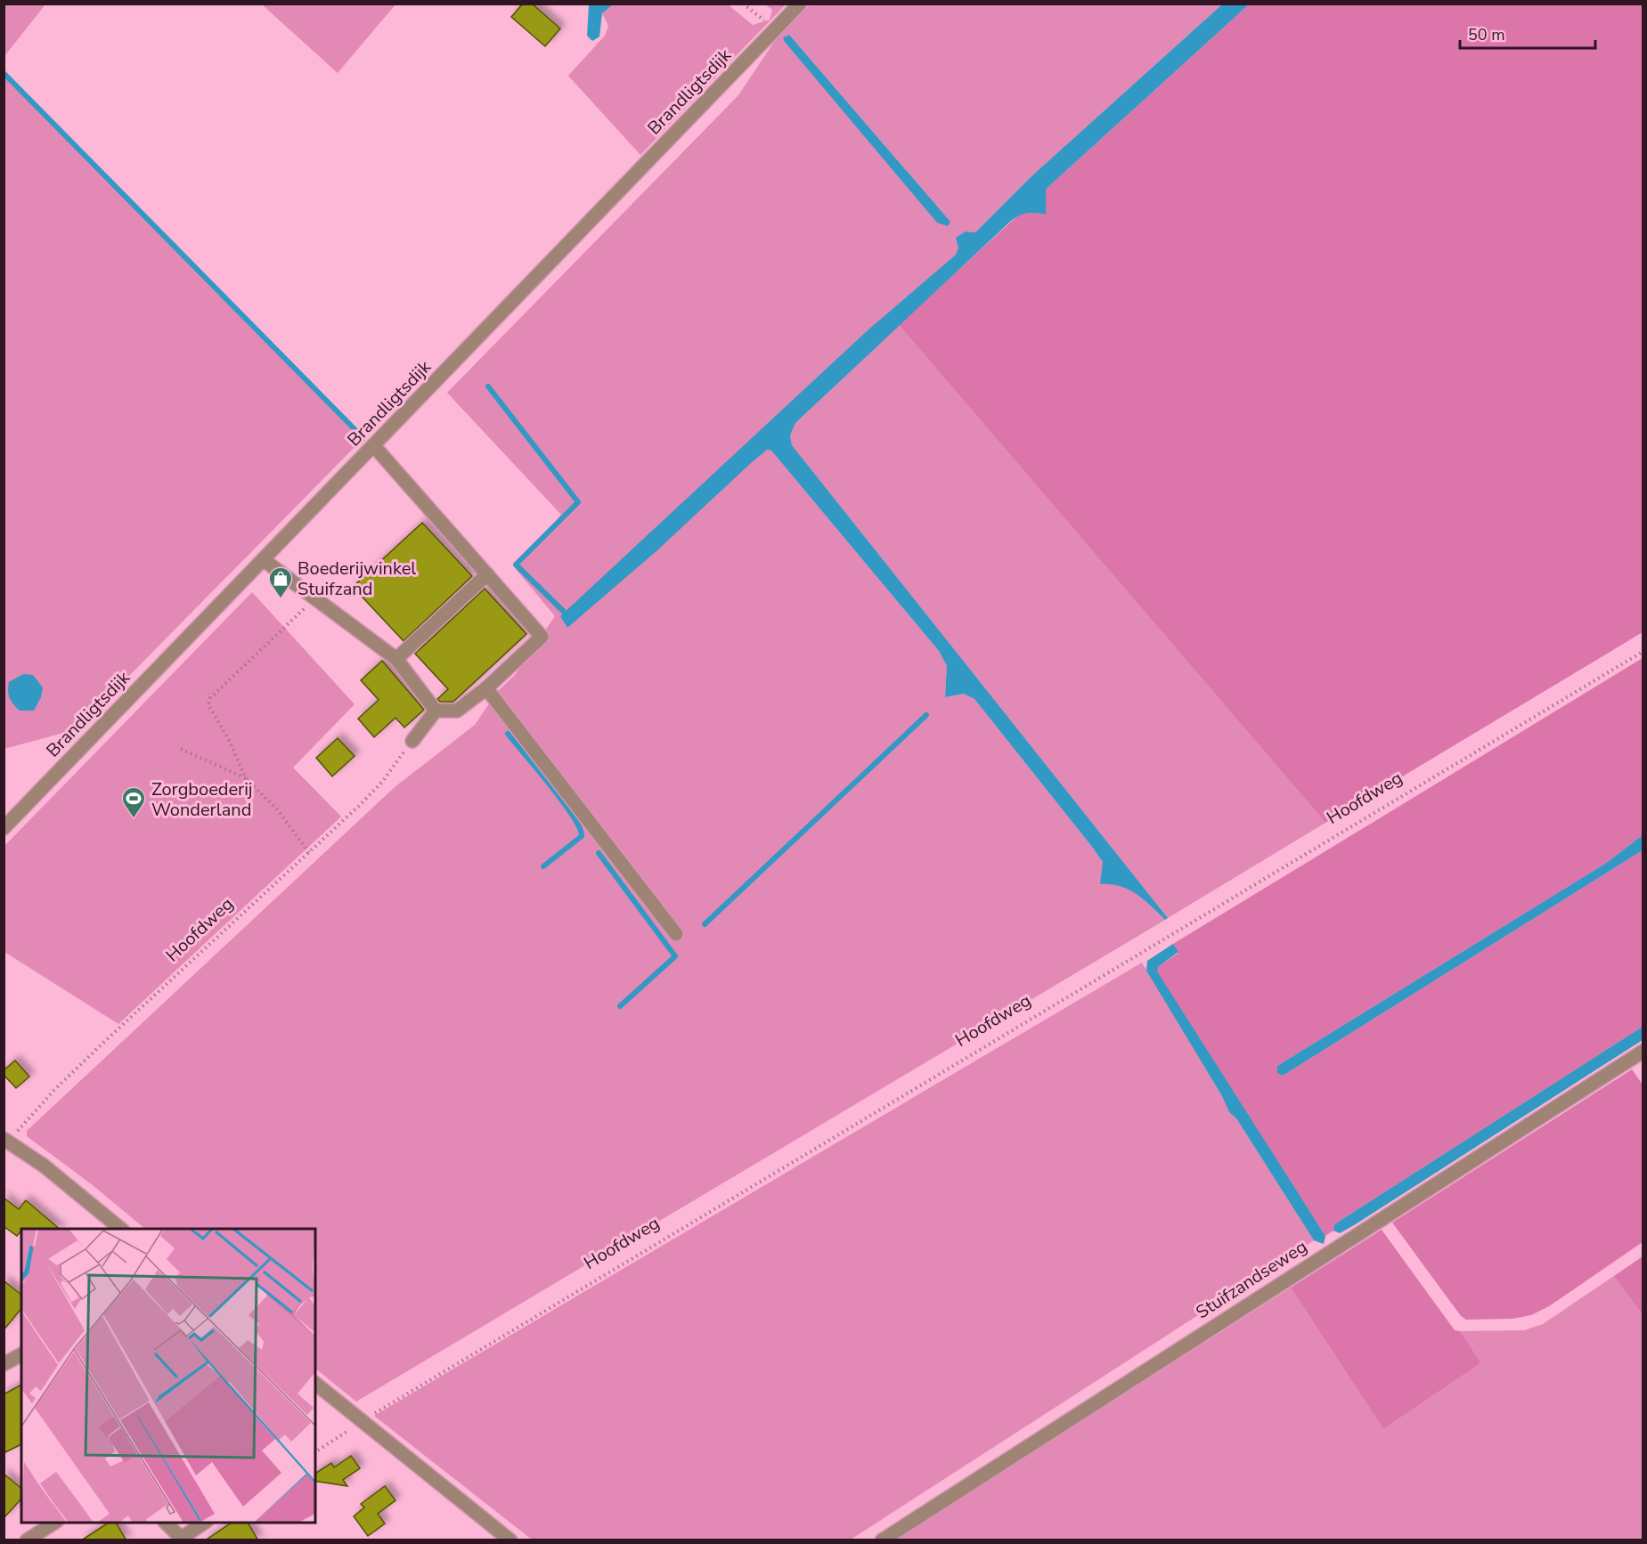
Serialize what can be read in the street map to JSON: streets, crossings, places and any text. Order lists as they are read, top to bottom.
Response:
{
  "streets": {
    "street": ["Brandligtsdijk", "Stuifzandseweg"],
    "path": ["Hoofdweg"]
  },
  "places": {
    "shop": ["Boederijwinkel Stuifzand"],
    "sports": ["Zorgboederij Wonderland"]
  },
  "scale_bar": "50 m"
}
